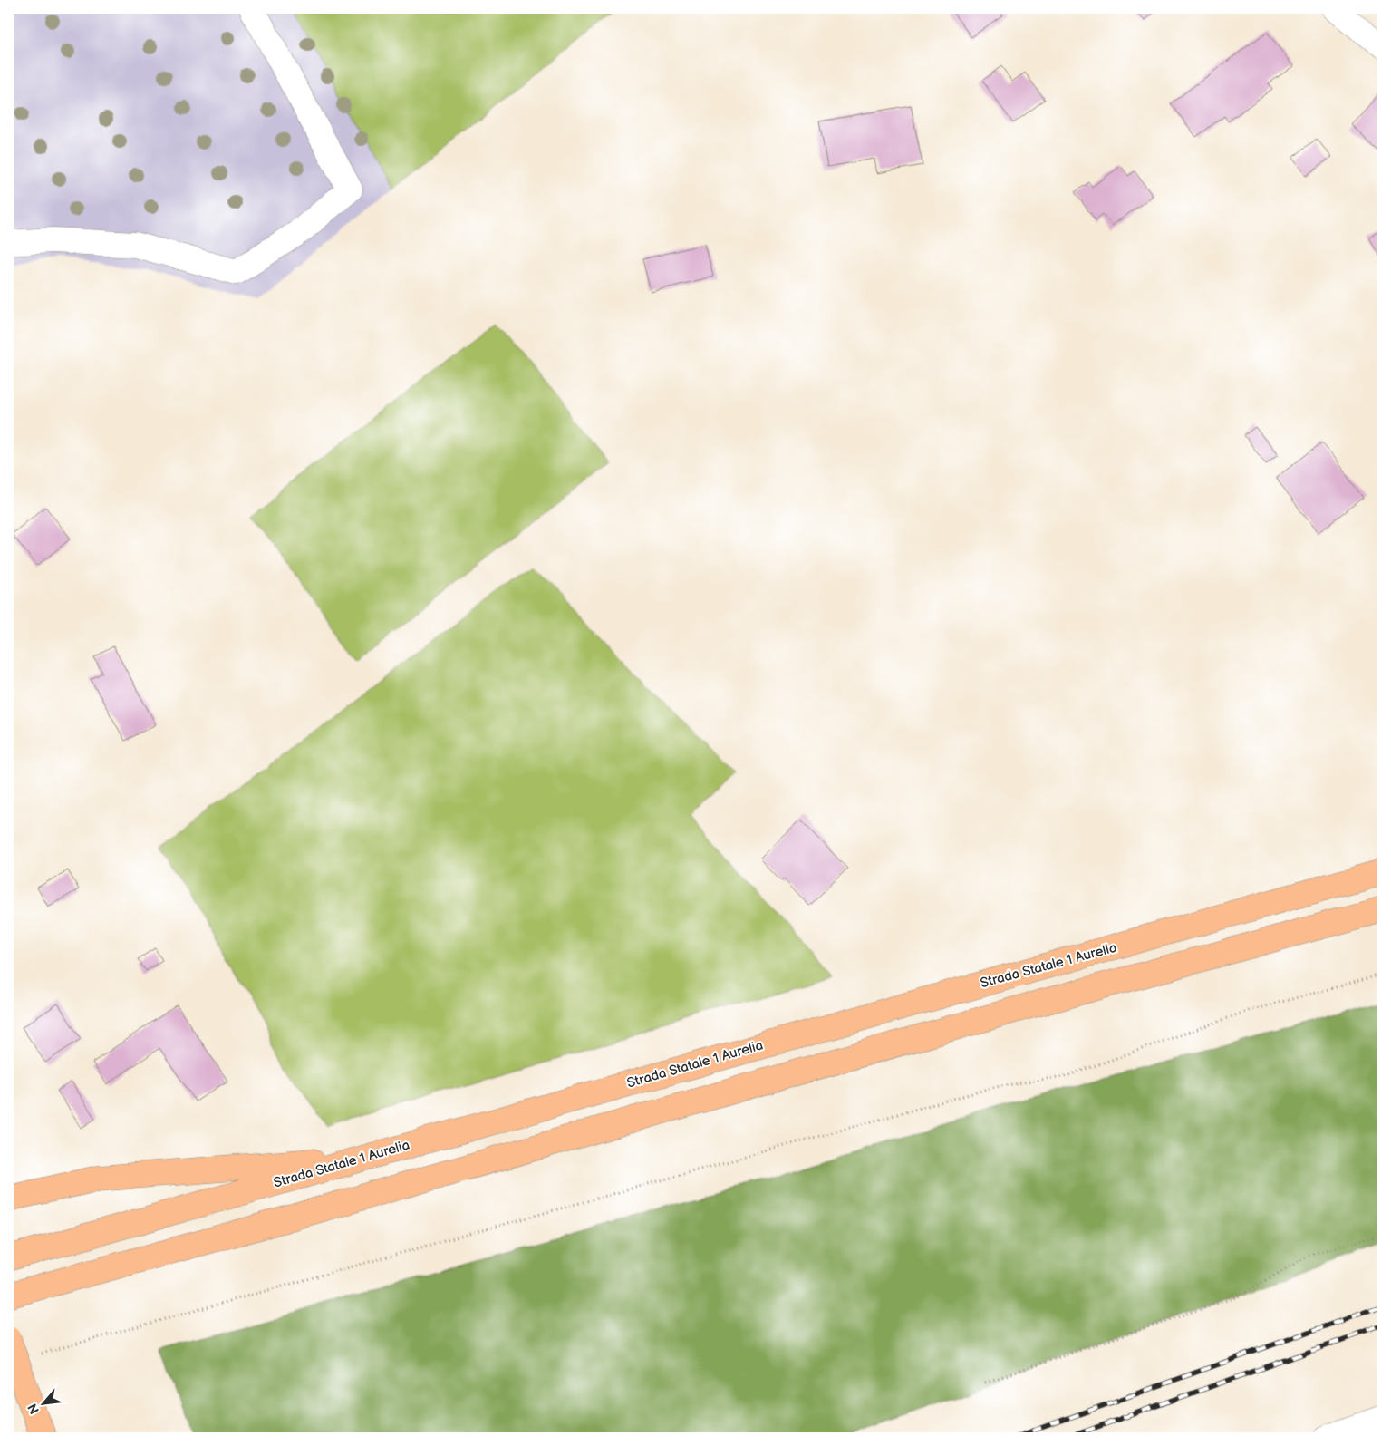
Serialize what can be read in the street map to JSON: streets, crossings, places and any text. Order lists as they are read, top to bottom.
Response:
{
  "streets": {
    "main road": ["Strada Statale 1 Aurelia"]
  },
  "north": "bottom left"
}
